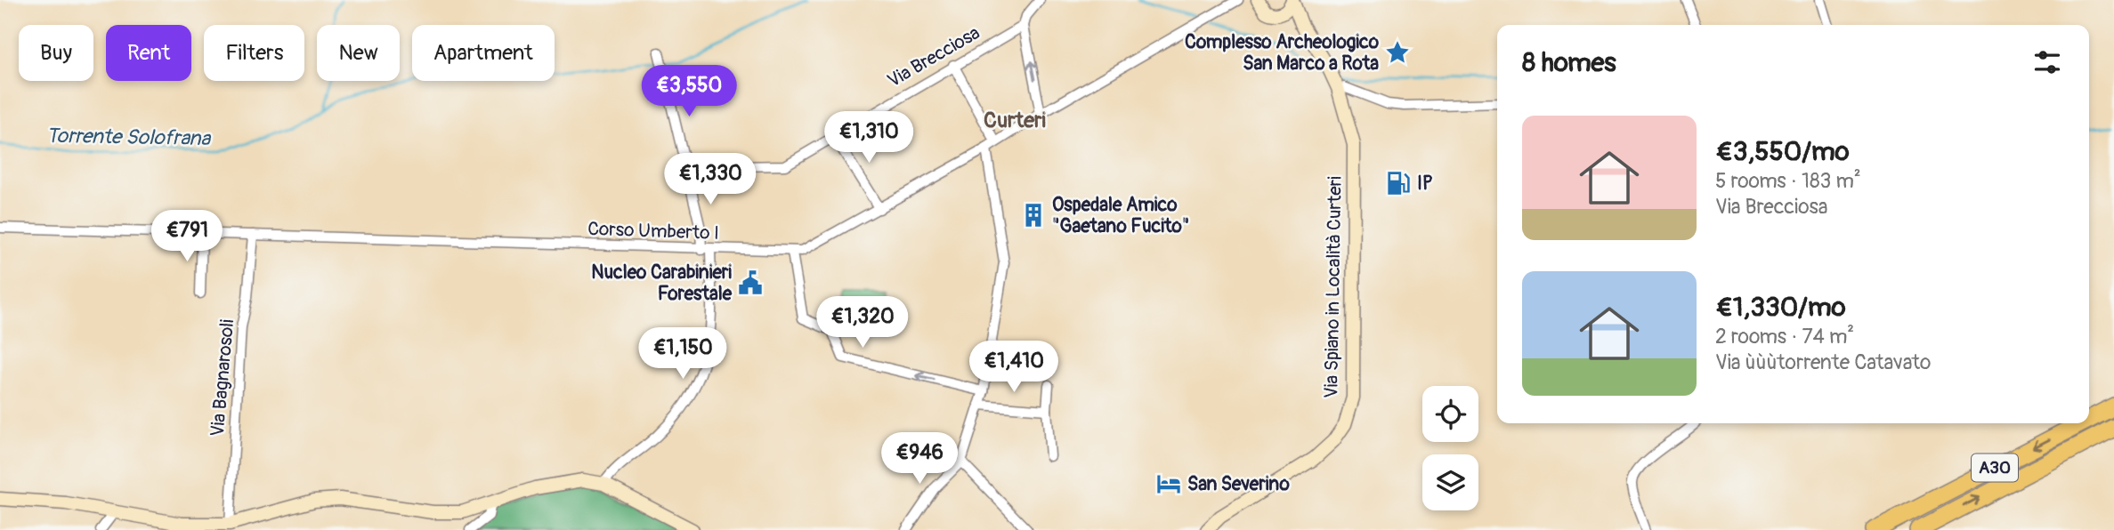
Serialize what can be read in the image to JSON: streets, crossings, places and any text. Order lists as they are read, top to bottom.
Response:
{
  "streets": {
    "highway": ["A30"],
    "main road": ["Via Spiano in Località Curteri"],
    "street": ["Via Brecciosa", "Corso Umberto I", "Via Bagnarosoli"]
  },
  "crossings": [
    ["Corso Umberto I", "Via Bagnarosoli"]
  ],
  "districts": ["Curteri"],
  "water": ["Torrente Solofrana"],
  "places": {
    "place": ["Complesso Archeologico San Marco a Rota"],
    "fuel station": ["IP"],
    "building": ["Ospedale Amico \"Gaetano Fucito\""],
    "public building": ["Nucleo Carabinieri Forestale"],
    "hotel": ["San Severino"]
  },
  "page": {
    "chip": [
      "Buy",
      "Rent",
      "Filters",
      "New",
      "Apartment"
    ],
    "heading": "8 homes",
    "price": [
      "€3,550",
      "€1,310",
      "€1,330",
      "€791",
      "€1,320",
      "€1,150",
      "€1,410",
      "€946"
    ],
    "list": [
      {
        "name": "€3,550/mo",
        "note": "5 rooms · 183 m² · Via Brecciosa"
      },
      {
        "name": "€1,330/mo",
        "note": "2 rooms · 74 m² · Via ùùùtorrente Catavato"
      }
    ]
  }
}
